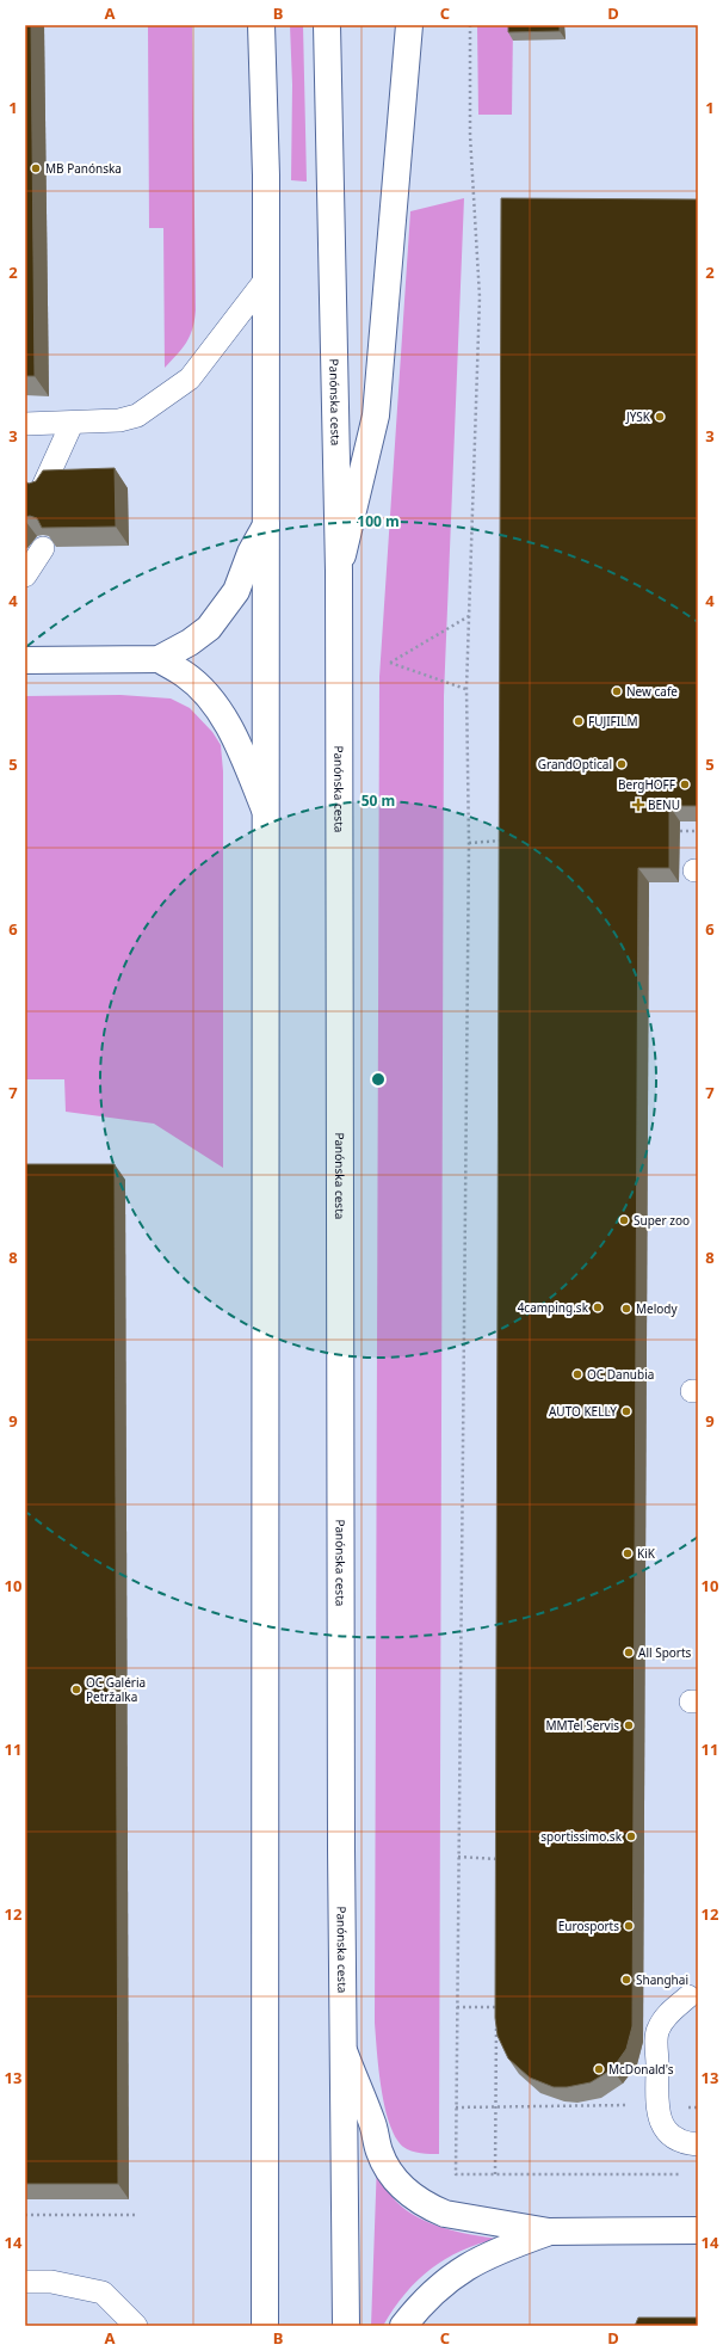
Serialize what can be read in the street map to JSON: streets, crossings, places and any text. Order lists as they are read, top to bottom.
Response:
{
  "streets": {
    "main road": ["Panónska cesta"]
  },
  "places": {
    "other": [
      "MB Panónska",
      "JYSK",
      "New cafe",
      "FUJIFILM",
      "GrandOptical",
      "BergHOFF",
      "Super zoo",
      "4camping.sk",
      "Melody",
      "OC Danubia",
      "AUTO KELLY",
      "KiK",
      "All Sports",
      "OC Galéria Petržalka",
      "MMTel Servis",
      "sportissimo.sk",
      "Eurosports",
      "Shanghai",
      "McDonald's"
    ],
    "health": ["BENU"]
  },
  "grid": {
    "columns": [
      "A",
      "B",
      "C",
      "D"
    ],
    "rows": [
      "1",
      "2",
      "3",
      "4",
      "5",
      "6",
      "7",
      "8",
      "9",
      "10",
      "11",
      "12",
      "13",
      "14"
    ]
  },
  "rings": ["100 m", "50 m"]
}
